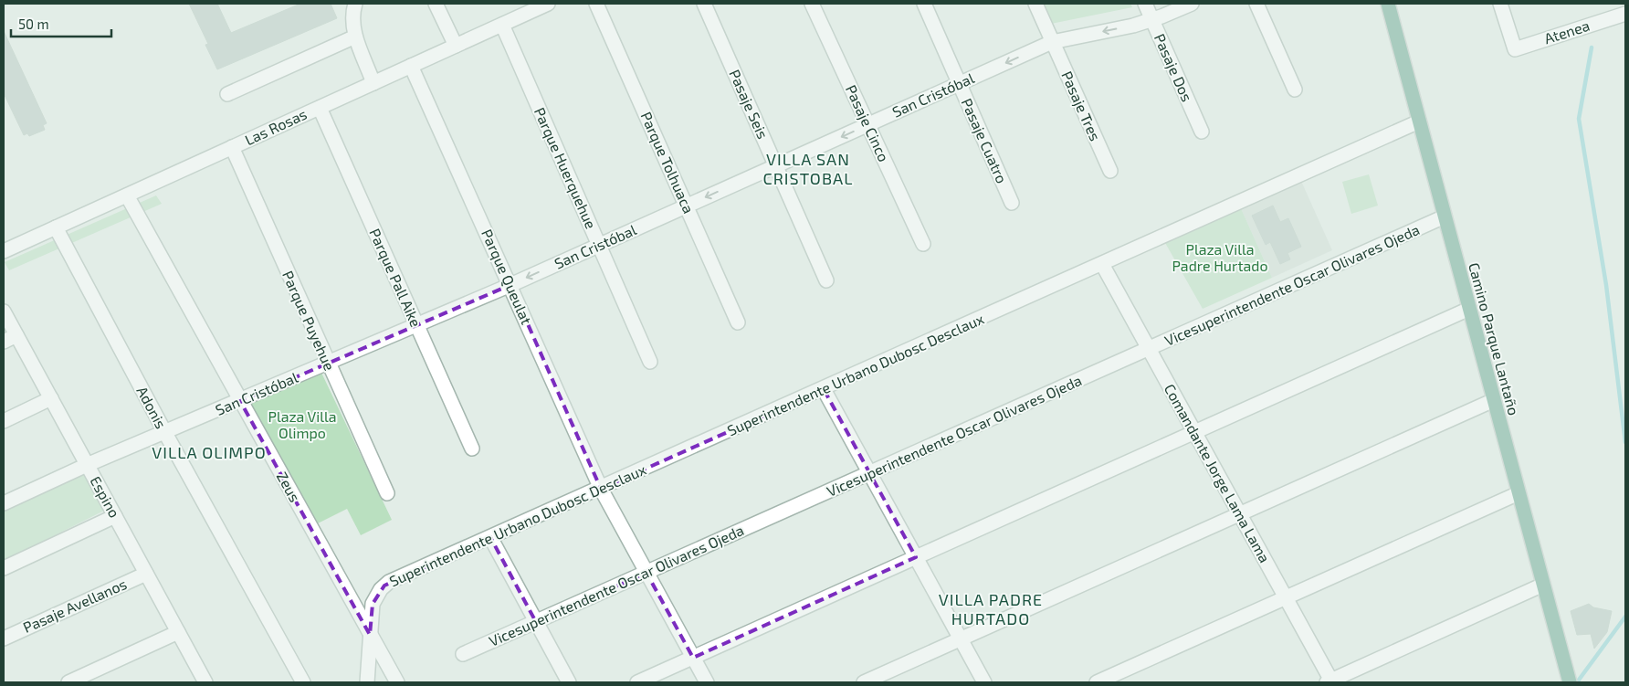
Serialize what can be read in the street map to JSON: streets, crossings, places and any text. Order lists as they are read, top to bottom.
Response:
{
  "streets": {
    "main road": ["Camino Parque Lantaño"],
    "street": [
      "Atenea",
      "Pasaje Dos",
      "San Cristóbal",
      "Pasaje Seis",
      "Pasaje Tres",
      "Pasaje Cinco",
      "Las Rosas",
      "Pasaje Cuatro",
      "Parque Tolhuaca",
      "Parque Huerquehue",
      "Parque Queulat",
      "Parque Pall Aike",
      "Vicesuperintendente Oscar Olivares Ojeda",
      "Parque Puyehue",
      "Superintendente Urbano Dubosc Desclaux",
      "Adonis",
      "Comandante Jorge Lama Lama",
      "Zeus",
      "Espino",
      "Pasaje Avellanos"
    ]
  },
  "crossings": [
    ["Pasaje Dos", "San Cristóbal"],
    ["San Cristóbal", "Pasaje Seis"],
    ["San Cristóbal", "Pasaje Tres"],
    ["San Cristóbal", "Pasaje Cinco"],
    ["San Cristóbal", "Pasaje Cuatro"],
    ["San Cristóbal", "Parque Tolhuaca"],
    ["San Cristóbal", "Parque Huerquehue"],
    ["San Cristóbal", "Parque Queulat"],
    ["San Cristóbal", "Parque Pall Aike"],
    ["San Cristóbal", "Parque Puyehue"],
    ["San Cristóbal", "Adonis"],
    ["San Cristóbal", "Zeus"],
    ["San Cristóbal", "Espino"],
    ["Las Rosas", "Parque Huerquehue"],
    ["Las Rosas", "Parque Queulat"],
    ["Las Rosas", "Parque Pall Aike"],
    ["Las Rosas", "Parque Puyehue"],
    ["Las Rosas", "Adonis"],
    ["Las Rosas", "Zeus"],
    ["Parque Queulat", "Vicesuperintendente Oscar Olivares Ojeda"],
    ["Parque Queulat", "Superintendente Urbano Dubosc Desclaux"],
    ["Vicesuperintendente Oscar Olivares Ojeda", "Camino Parque Lantaño"],
    ["Vicesuperintendente Oscar Olivares Ojeda", "Comandante Jorge Lama Lama"],
    ["Camino Parque Lantaño", "Superintendente Urbano Dubosc Desclaux"],
    ["Superintendente Urbano Dubosc Desclaux", "Comandante Jorge Lama Lama"],
    ["Superintendente Urbano Dubosc Desclaux", "Zeus"],
    ["Espino", "Pasaje Avellanos"]
  ],
  "one_way": ["San Cristóbal"],
  "districts": ["VILLA SAN CRISTOBAL", "VILLA OLIMPO", "VILLA PADRE HURTADO"],
  "parks": ["Plaza Villa Padre Hurtado", "Plaza Villa Olimpo"],
  "scale_bar": "50 m"
}
